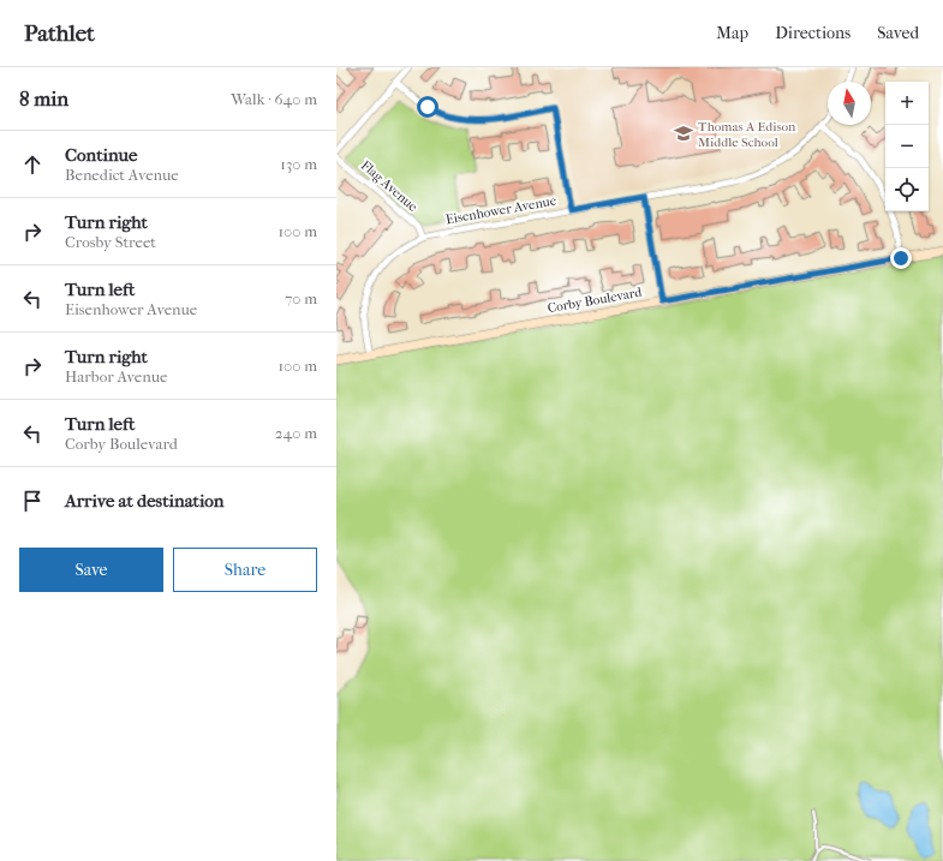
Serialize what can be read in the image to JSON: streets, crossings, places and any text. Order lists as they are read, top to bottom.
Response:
{
  "streets": {
    "street": ["Flag Avenue", "Eisenhower Avenue", "Corby Boulevard"]
  },
  "crossings": [
    ["Flag Avenue", "Eisenhower Avenue"],
    ["Eisenhower Avenue", "Corby Boulevard"]
  ],
  "places": {
    "school or university": ["Thomas A Edison Middle School"]
  },
  "north": "top",
  "page": {
    "header": "Pathlet",
    "nav": ["Map", "Directions", "Saved"],
    "heading": ["8 min", "Walk · 640 m"],
    "map_buttons": ["+", "−"],
    "list": [
      ["Continue", "Benedict Avenue", "130 m"],
      ["Turn right", "Crosby Street", "100 m"],
      ["Turn left", "Eisenhower Avenue", "70 m"],
      ["Turn right", "Harbor Avenue", "100 m"],
      ["Turn left", "Corby Boulevard", "240 m"],
      "Arrive at destination"
    ],
    "buttons": ["Save", "Share"]
  }
}
